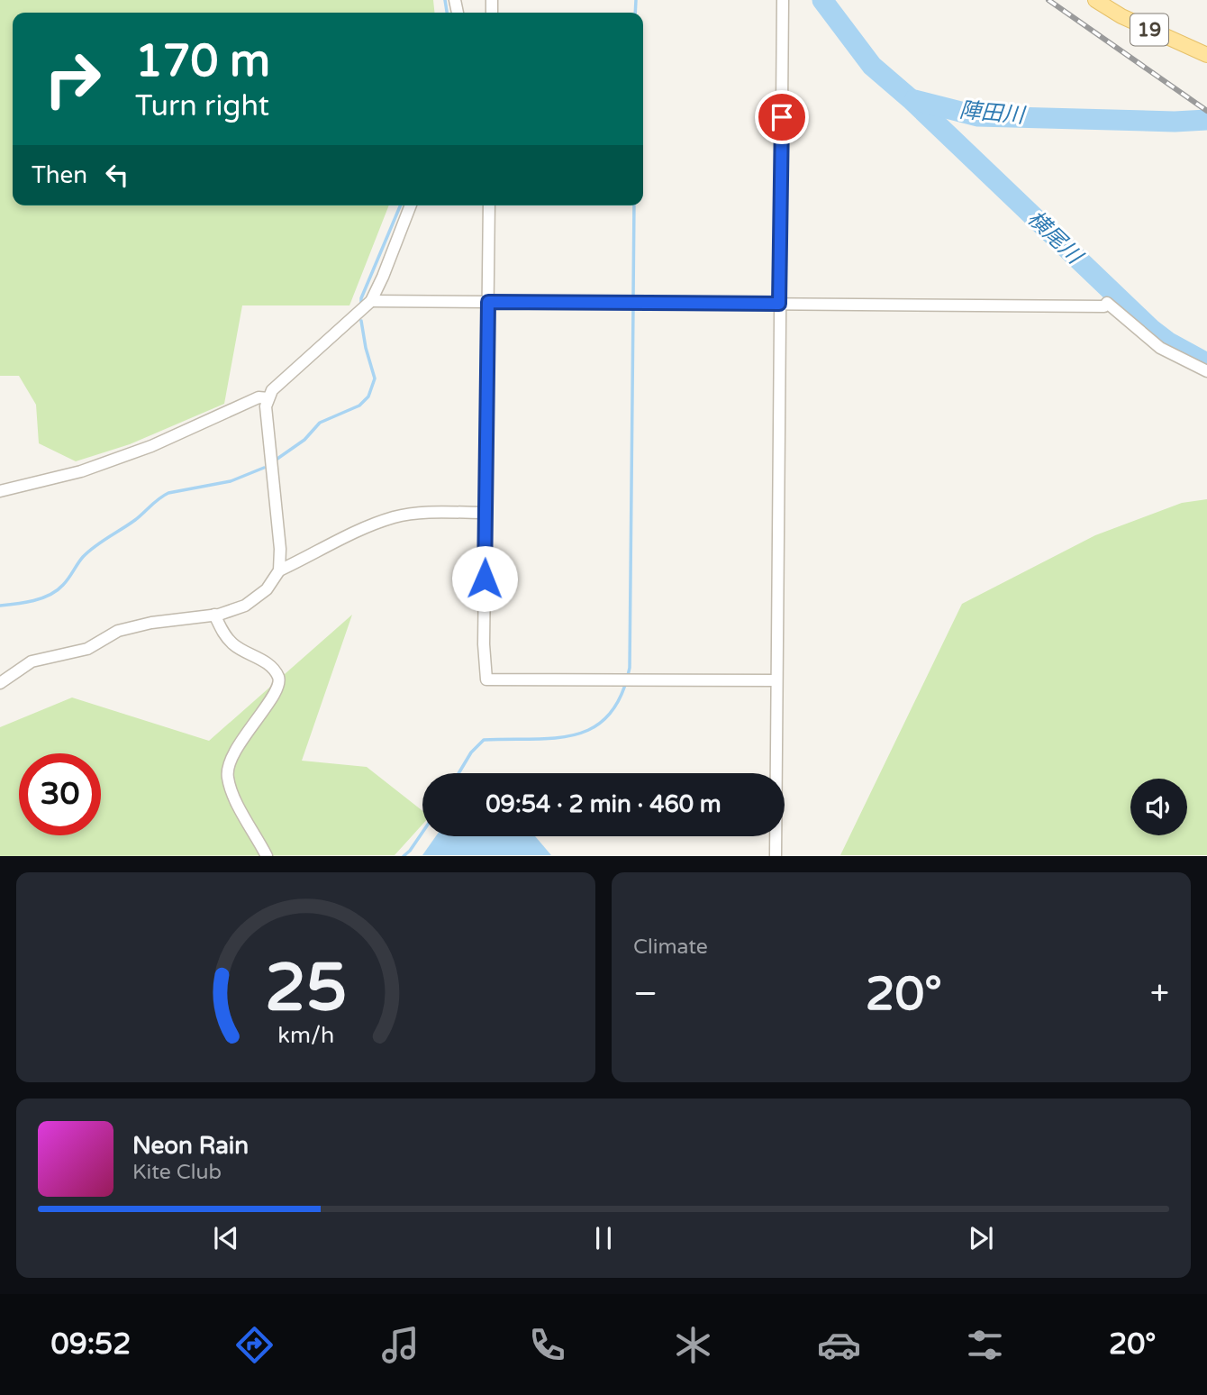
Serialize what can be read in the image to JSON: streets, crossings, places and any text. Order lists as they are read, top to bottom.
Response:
{
  "streets": {
    "main road": ["19"]
  },
  "water": ["陣田川", "横尾川"],
  "page": {
    "turn": ["170 m", "Turn right"],
    "then": "Then",
    "limit": "30",
    "trip": "09:54 · 2 min · 460 m",
    "tile": "Climate",
    "heat": ["−", "20°", "+"],
    "song": ["Neon Rain", "Kite Club"],
    "tabs": ["09:52", "20°"],
    "gauge": ["25", "km/h"]
  }
}
